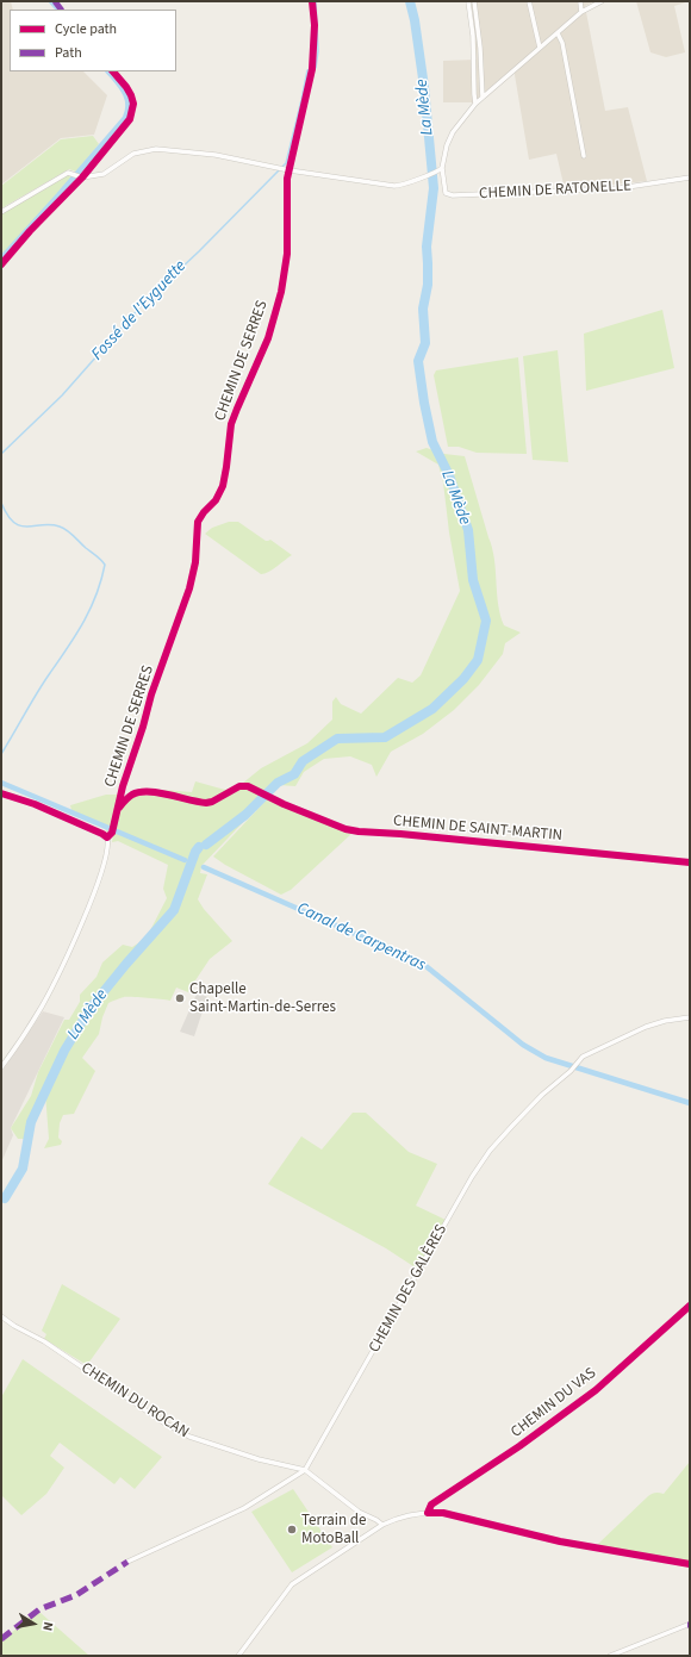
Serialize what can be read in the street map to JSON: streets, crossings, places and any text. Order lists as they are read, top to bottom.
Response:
{
  "streets": {
    "street": [
      "CHEMIN DE RATONELLE",
      "CHEMIN DE SERRES",
      "CHEMIN DE SAINT-MARTIN",
      "CHEMIN DES GALÈRES",
      "CHEMIN DU ROCAN",
      "CHEMIN DU VAS"
    ]
  },
  "crossings": [
    ["CHEMIN DE SERRES", "CHEMIN DE SAINT-MARTIN"],
    ["CHEMIN DES GALÈRES", "CHEMIN DU ROCAN"]
  ],
  "water": ["La Mède", "Fossé de l'Eyguette", "Canal de Carpentras"],
  "places": ["Chapelle Saint-Martin-de-Serres", "Terrain de MotoBall"],
  "legend": ["Cycle path", "Path"],
  "north": "right"
}
